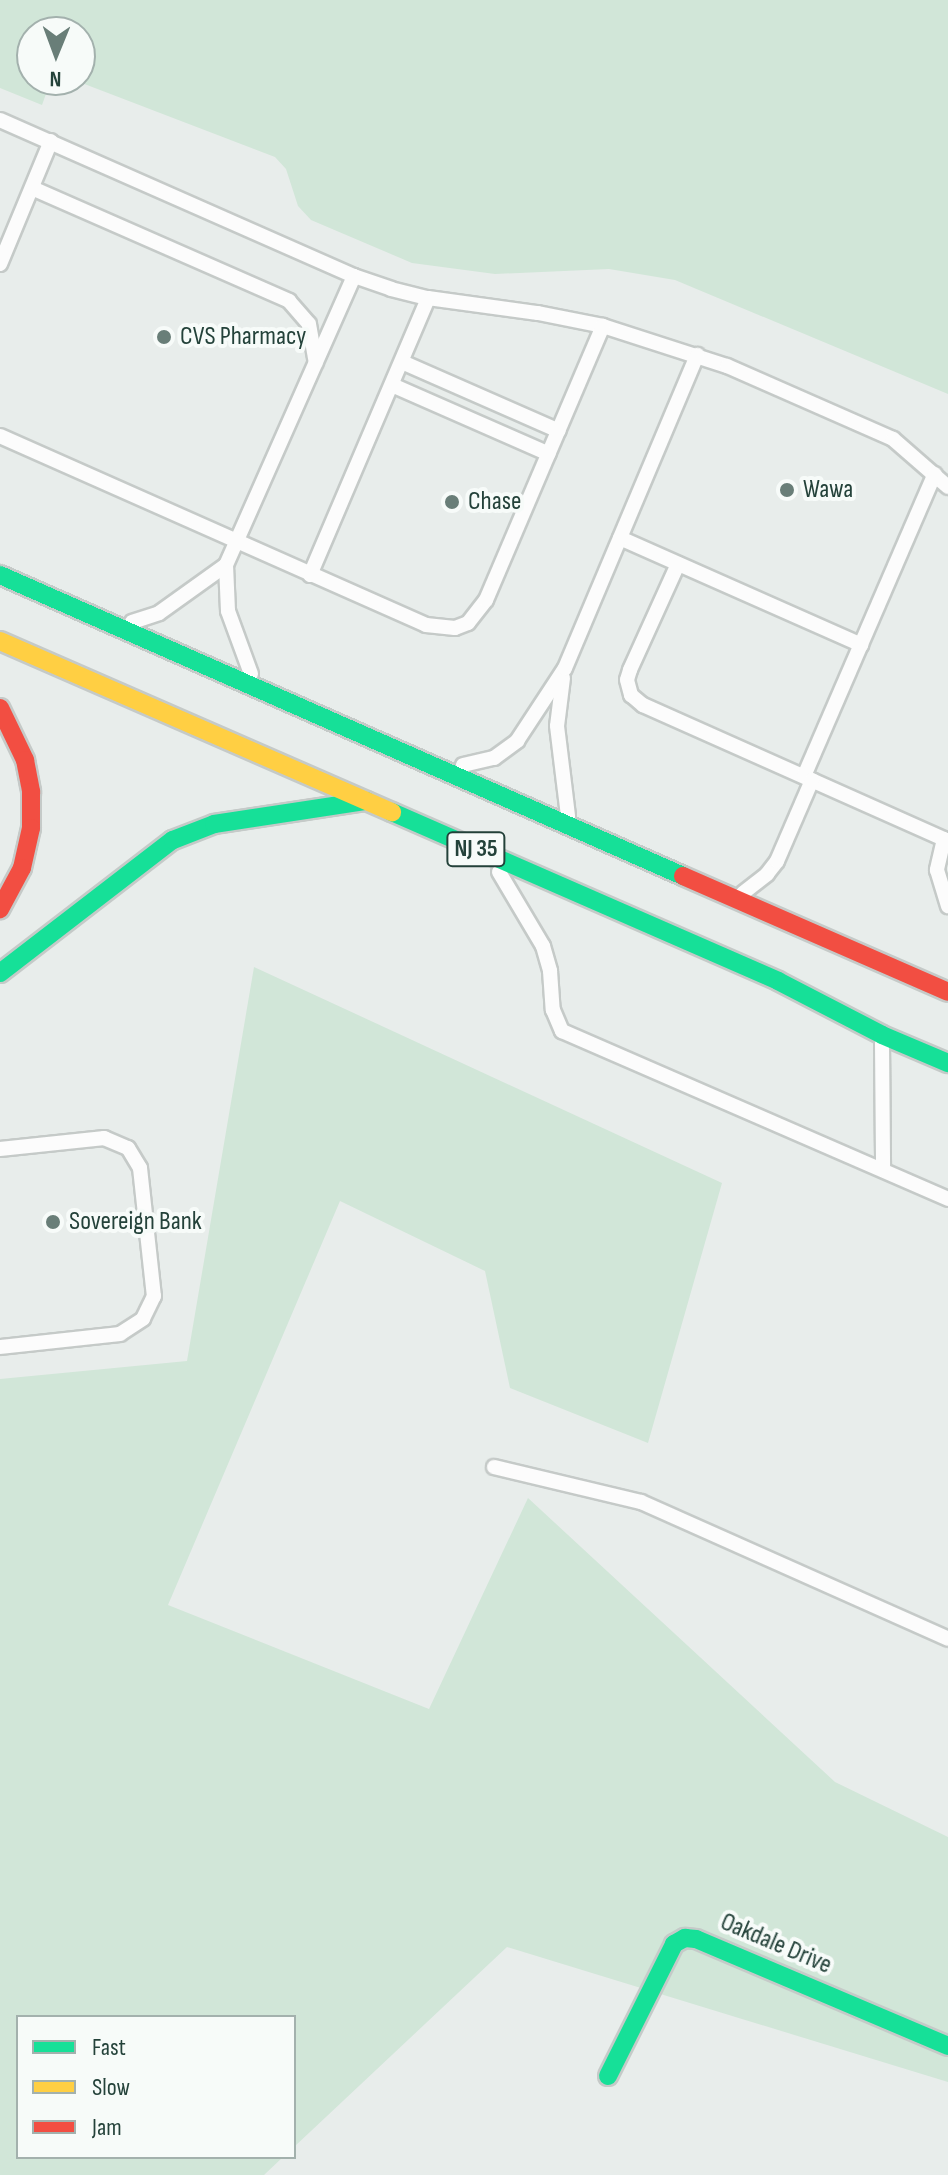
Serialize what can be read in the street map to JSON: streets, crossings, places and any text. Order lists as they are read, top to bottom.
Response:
{
  "streets": {
    "main road": ["NJ 35", "Oakdale Drive"]
  },
  "places": [
    "CVS Pharmacy",
    "Wawa",
    "Chase",
    "Sovereign Bank"
  ],
  "legend": ["Fast", "Slow", "Jam"],
  "north": "bottom"
}
